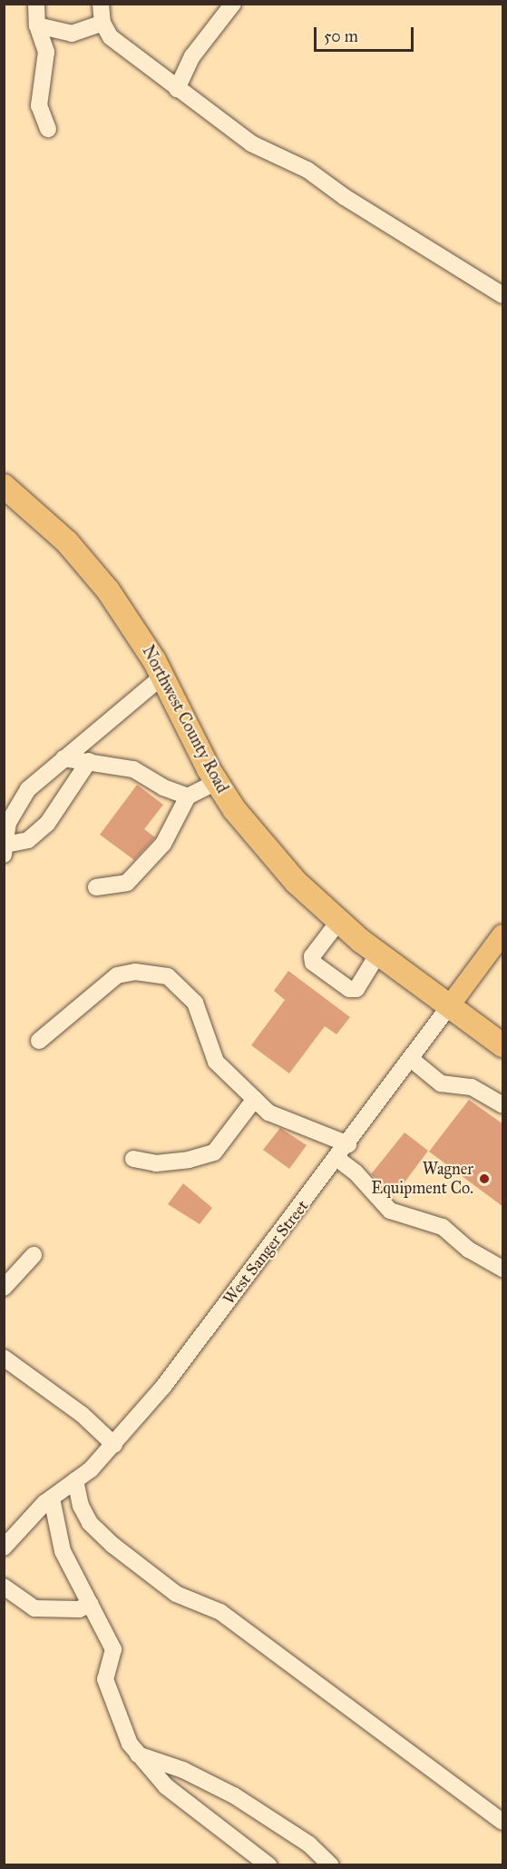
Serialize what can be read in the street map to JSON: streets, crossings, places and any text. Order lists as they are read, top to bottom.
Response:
{
  "streets": {
    "highway": ["Northwest County Road"],
    "main road": ["West Sanger Street"]
  },
  "crossings": [
    ["Northwest County Road", "West Sanger Street"]
  ],
  "places": ["Wagner Equipment Co."],
  "scale_bar": "50 m"
}
